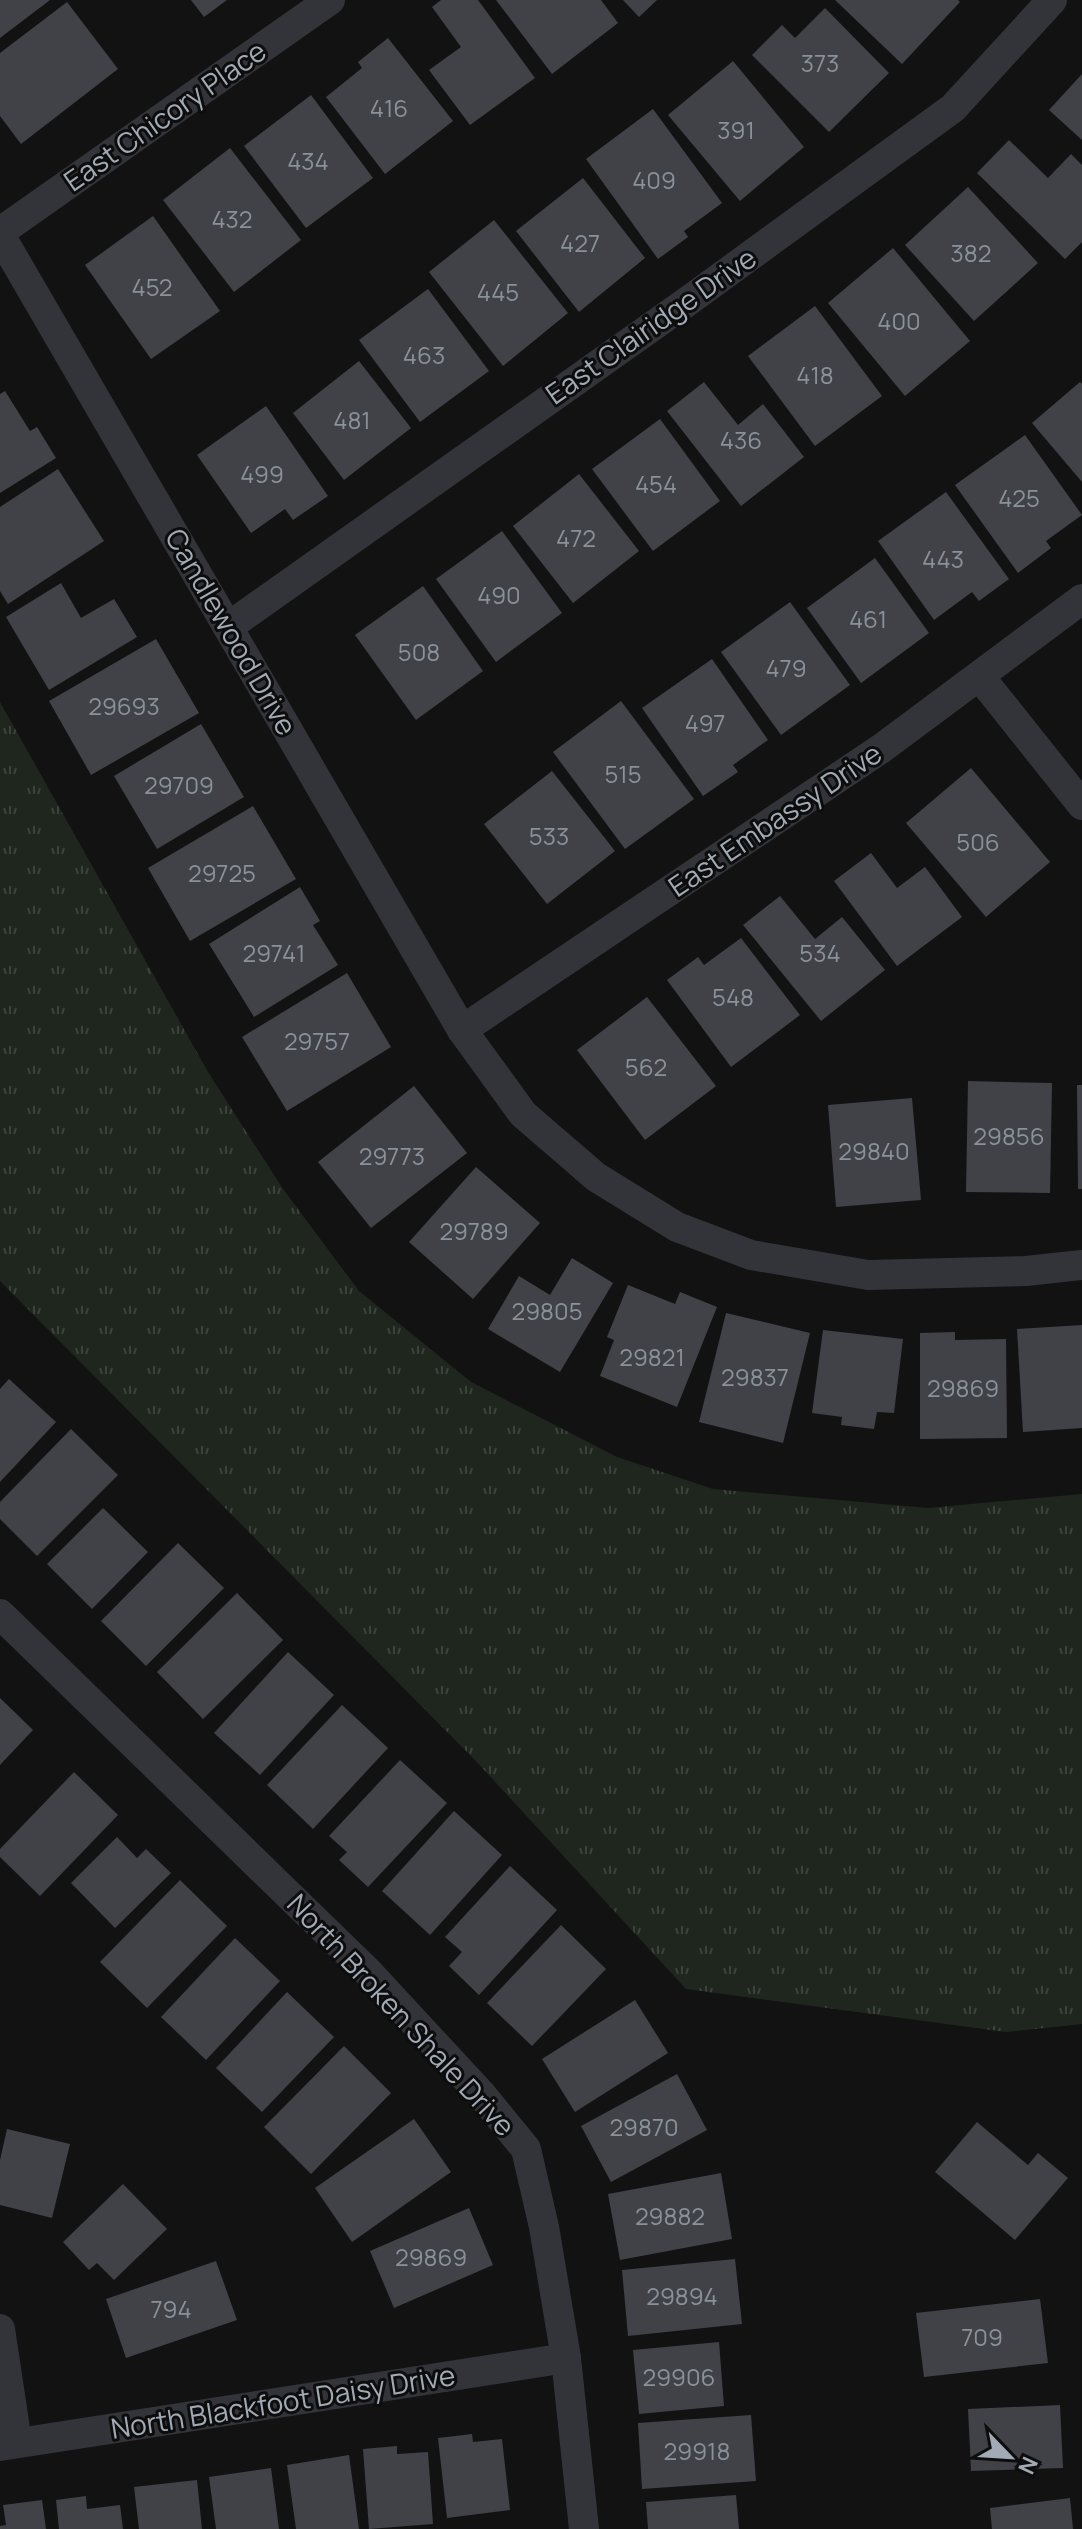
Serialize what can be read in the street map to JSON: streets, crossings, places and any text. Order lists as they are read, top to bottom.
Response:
{
  "streets": {
    "street": [
      "East Chicory Place",
      "East Clairidge Drive",
      "Candlewood Drive",
      "East Embassy Drive",
      "North Broken Shale Drive",
      "North Blackfoot Daisy Drive"
    ]
  },
  "crossings": [
    ["East Chicory Place", "Candlewood Drive"],
    ["East Clairidge Drive", "Candlewood Drive"],
    ["Candlewood Drive", "East Embassy Drive"],
    ["North Broken Shale Drive", "North Blackfoot Daisy Drive"]
  ],
  "house_numbers": [
    "373",
    "416",
    "391",
    "434",
    "409",
    "432",
    "427",
    "382",
    "452",
    "445",
    "400",
    "463",
    "418",
    "481",
    "436",
    "499",
    "454",
    "425",
    "472",
    "443",
    "490",
    "461",
    "508",
    "479",
    "29693",
    "497",
    "515",
    "29709",
    "533",
    "506",
    "29725",
    "29741",
    "534",
    "548",
    "29757",
    "562",
    "29856",
    "29840",
    "29773",
    "29789",
    "29805",
    "29821",
    "29837",
    "29869",
    "29870",
    "29882",
    "29869",
    "29894",
    "794",
    "709",
    "29906",
    "29918"
  ],
  "north": "bottom right"
}
